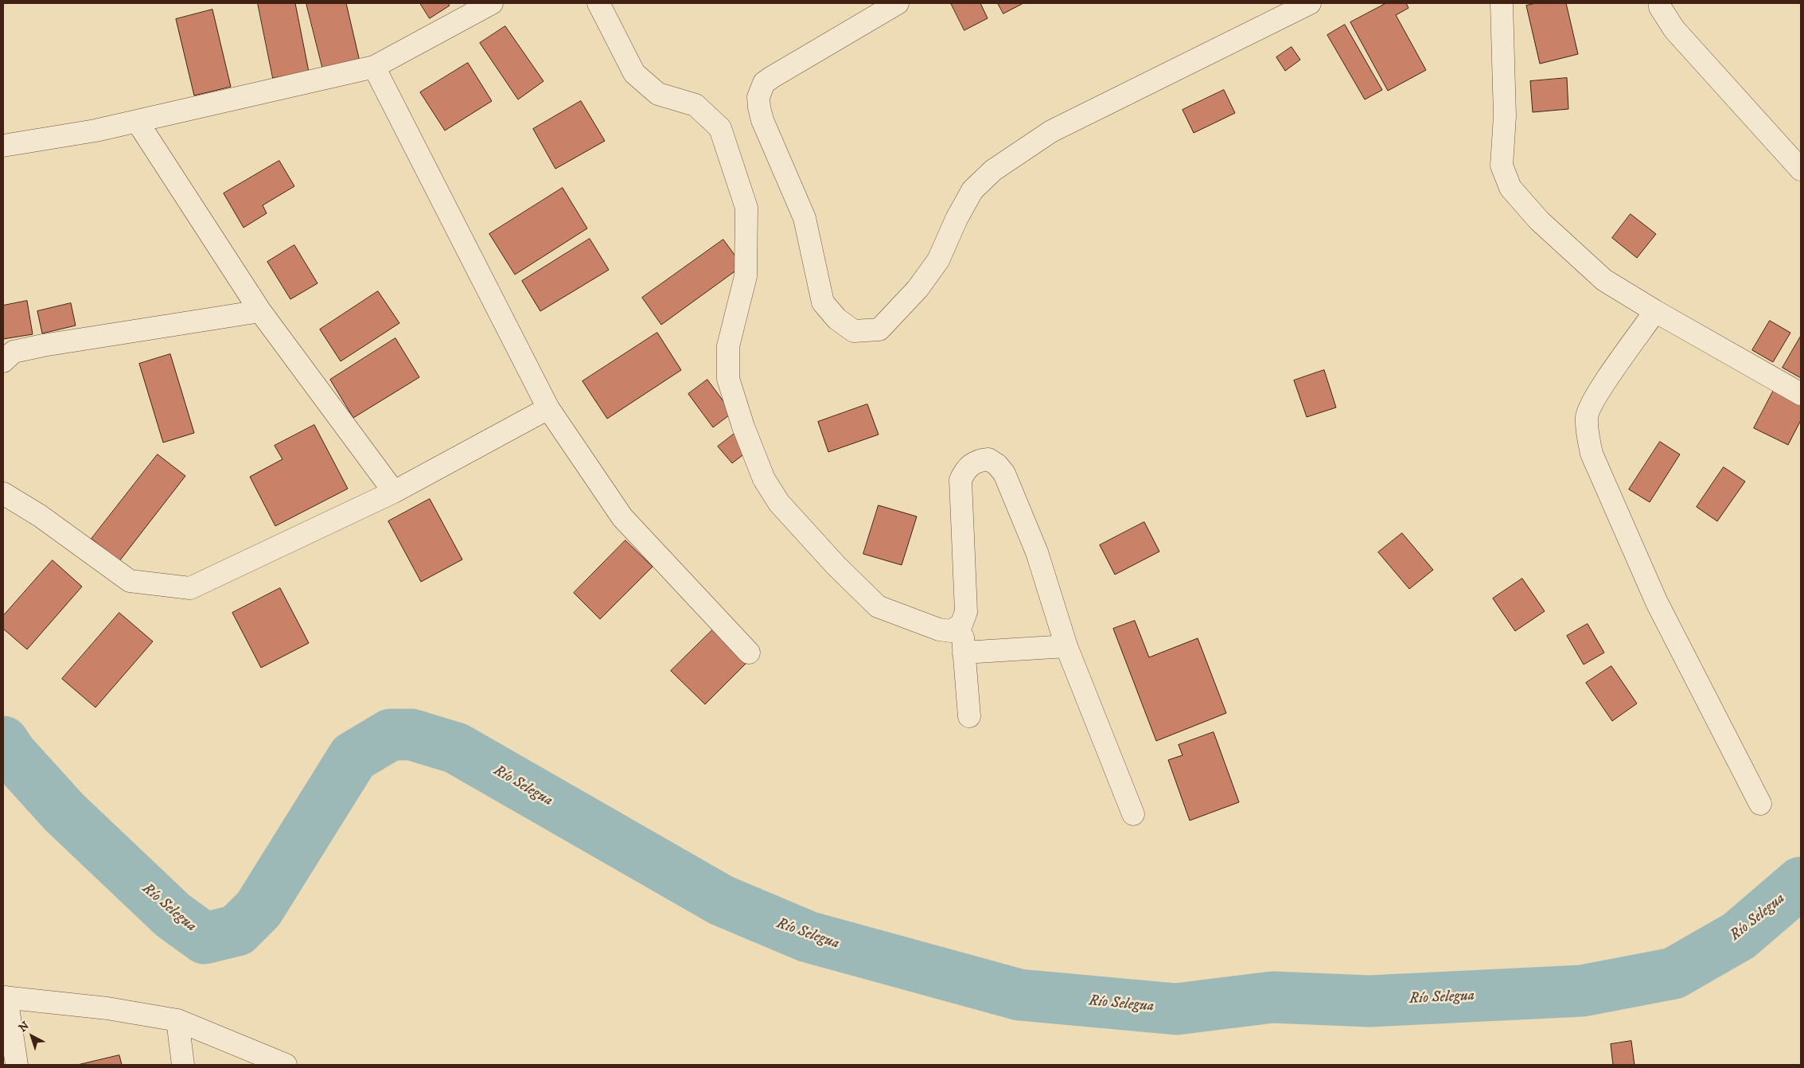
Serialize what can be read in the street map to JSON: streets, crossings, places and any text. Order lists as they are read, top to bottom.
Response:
{
  "water": ["Río Selegua"],
  "north": "top left"
}
